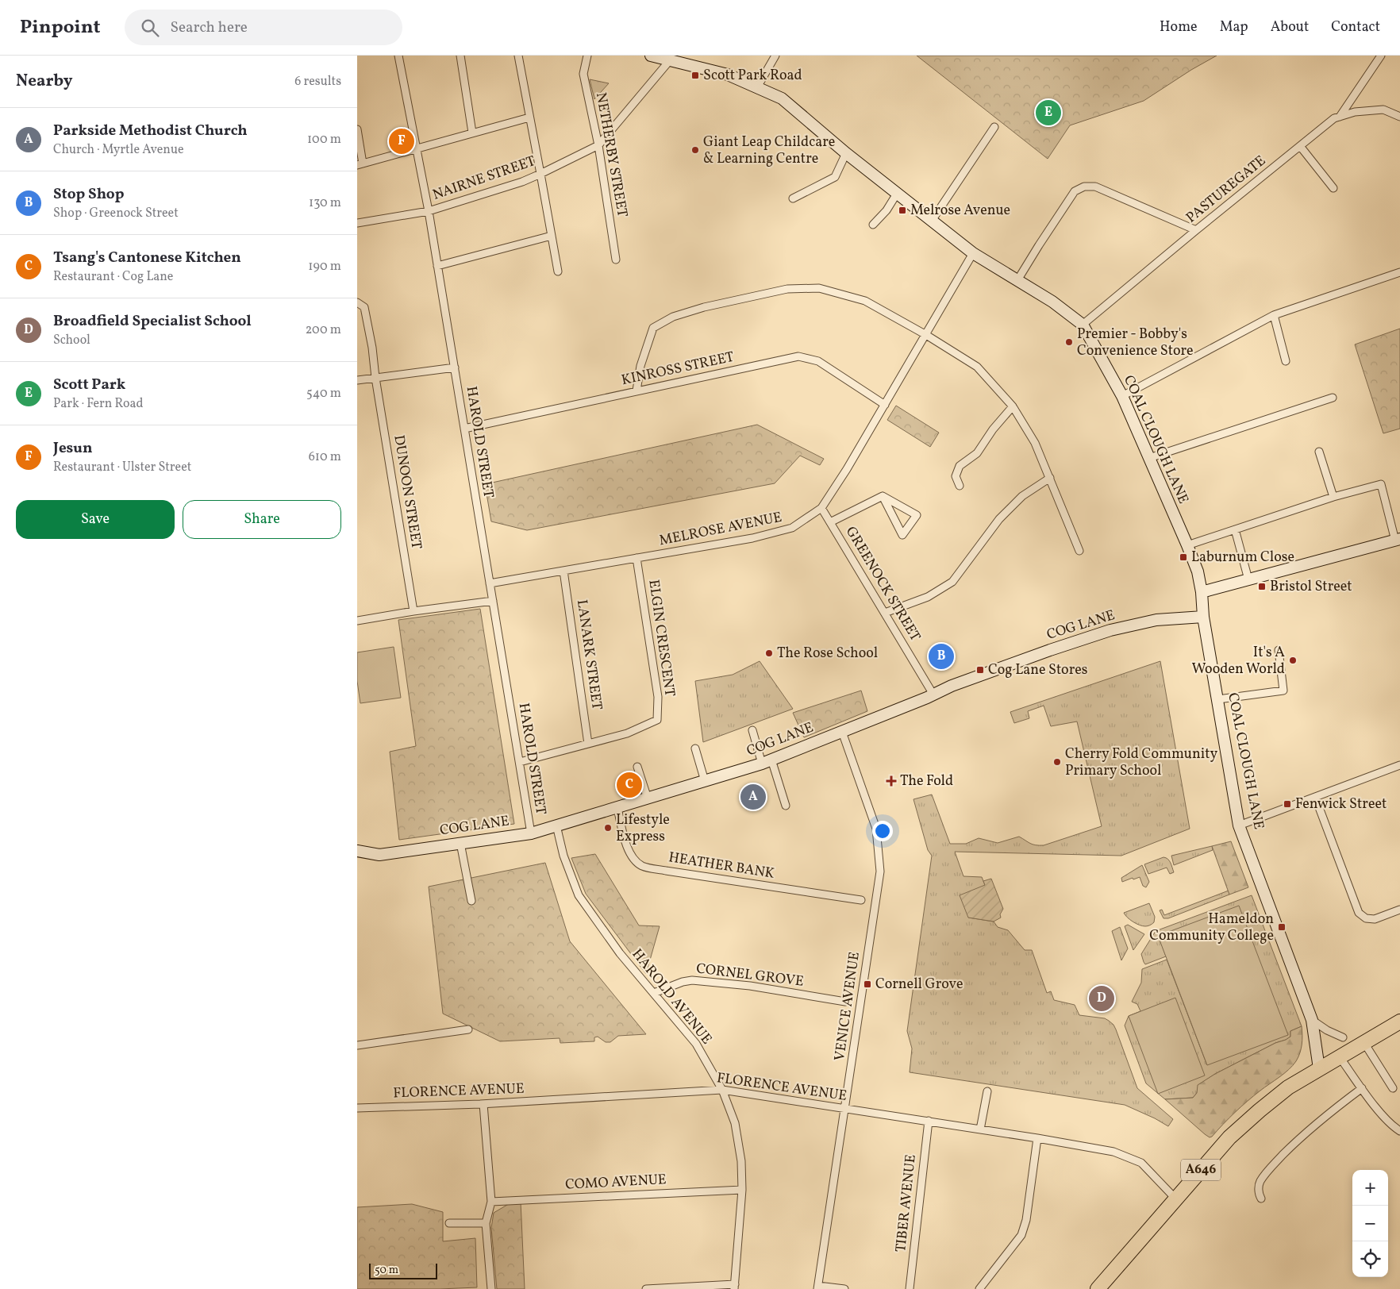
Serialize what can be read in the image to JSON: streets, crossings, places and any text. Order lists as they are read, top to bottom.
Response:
{
  "streets": {
    "highway": ["A646"],
    "street": [
      "NETHERBY STREET",
      "NAIRNE STREET",
      "PASTUREGATE",
      "KINROSS STREET",
      "COAL CLOUGH LANE",
      "HAROLD STREET",
      "DUNOON STREET",
      "MELROSE AVENUE",
      "GREENOCK STREET",
      "COG LANE",
      "ELGIN CRESCENT",
      "LANARK STREET",
      "HEATHER BANK",
      "CORNEL GROVE",
      "HAROLD AVENUE",
      "VENICE AVENUE",
      "FLORENCE AVENUE",
      "COMO AVENUE",
      "TIBER AVENUE"
    ]
  },
  "crossings": [
    ["NETHERBY STREET", "NAIRNE STREET"],
    ["NAIRNE STREET", "COAL CLOUGH LANE"],
    ["NAIRNE STREET", "HAROLD STREET"],
    ["PASTUREGATE", "COAL CLOUGH LANE"],
    ["KINROSS STREET", "HAROLD STREET"],
    ["KINROSS STREET", "MELROSE AVENUE"],
    ["COAL CLOUGH LANE", "MELROSE AVENUE"],
    ["COAL CLOUGH LANE", "COG LANE"],
    ["COAL CLOUGH LANE", "A646"],
    ["HAROLD STREET", "MELROSE AVENUE"],
    ["HAROLD STREET", "COG LANE"],
    ["HAROLD STREET", "ELGIN CRESCENT"],
    ["MELROSE AVENUE", "GREENOCK STREET"],
    ["MELROSE AVENUE", "ELGIN CRESCENT"],
    ["MELROSE AVENUE", "LANARK STREET"],
    ["GREENOCK STREET", "COG LANE"],
    ["COG LANE", "HEATHER BANK"],
    ["COG LANE", "HAROLD AVENUE"],
    ["COG LANE", "VENICE AVENUE"],
    ["ELGIN CRESCENT", "LANARK STREET"],
    ["CORNEL GROVE", "HAROLD AVENUE"],
    ["HAROLD AVENUE", "FLORENCE AVENUE"],
    ["HAROLD AVENUE", "COMO AVENUE"],
    ["VENICE AVENUE", "FLORENCE AVENUE"],
    ["FLORENCE AVENUE", "A646"],
    ["FLORENCE AVENUE", "TIBER AVENUE"]
  ],
  "places": {
    "transit": [
      "Scott Park Road",
      "Melrose Avenue",
      "Laburnum Close",
      "Bristol Street",
      "Cog Lane Stores",
      "Fenwick Street",
      "Hameldon Community College",
      "Cornell Grove"
    ],
    "other": [
      "Giant Leap Childcare & Learning Centre",
      "Premier - Bobby's Convenience Store",
      "The Rose School",
      "It's A Wooden World",
      "Cherry Fold Community Primary School",
      "Lifestyle Express"
    ],
    "health": ["The Fold"]
  },
  "scale_bar": "50 m",
  "page": {
    "header": "Pinpoint",
    "search": "Search here",
    "nav": [
      "Home",
      "Map",
      "About",
      "Contact"
    ],
    "heading": ["Nearby", "6 results"],
    "pins": [
      "E",
      "F",
      "B",
      "C",
      "A",
      "D"
    ],
    "list": [
      {
        "mark": "A",
        "name": "Parkside Methodist Church",
        "note": "Church · Myrtle Avenue",
        "value": "100 m"
      },
      {
        "mark": "B",
        "name": "Stop Shop",
        "note": "Shop · Greenock Street",
        "value": "130 m"
      },
      {
        "mark": "C",
        "name": "Tsang's Cantonese Kitchen",
        "note": "Restaurant · Cog Lane",
        "value": "190 m"
      },
      {
        "mark": "D",
        "name": "Broadfield Specialist School",
        "note": "School",
        "value": "200 m"
      },
      {
        "mark": "E",
        "name": "Scott Park",
        "note": "Park · Fern Road",
        "value": "540 m"
      },
      {
        "mark": "F",
        "name": "Jesun",
        "note": "Restaurant · Ulster Street",
        "value": "610 m"
      }
    ],
    "buttons": ["Save", "Share"],
    "map_buttons": ["+", "−"],
    "scale": "50 m"
  }
}
